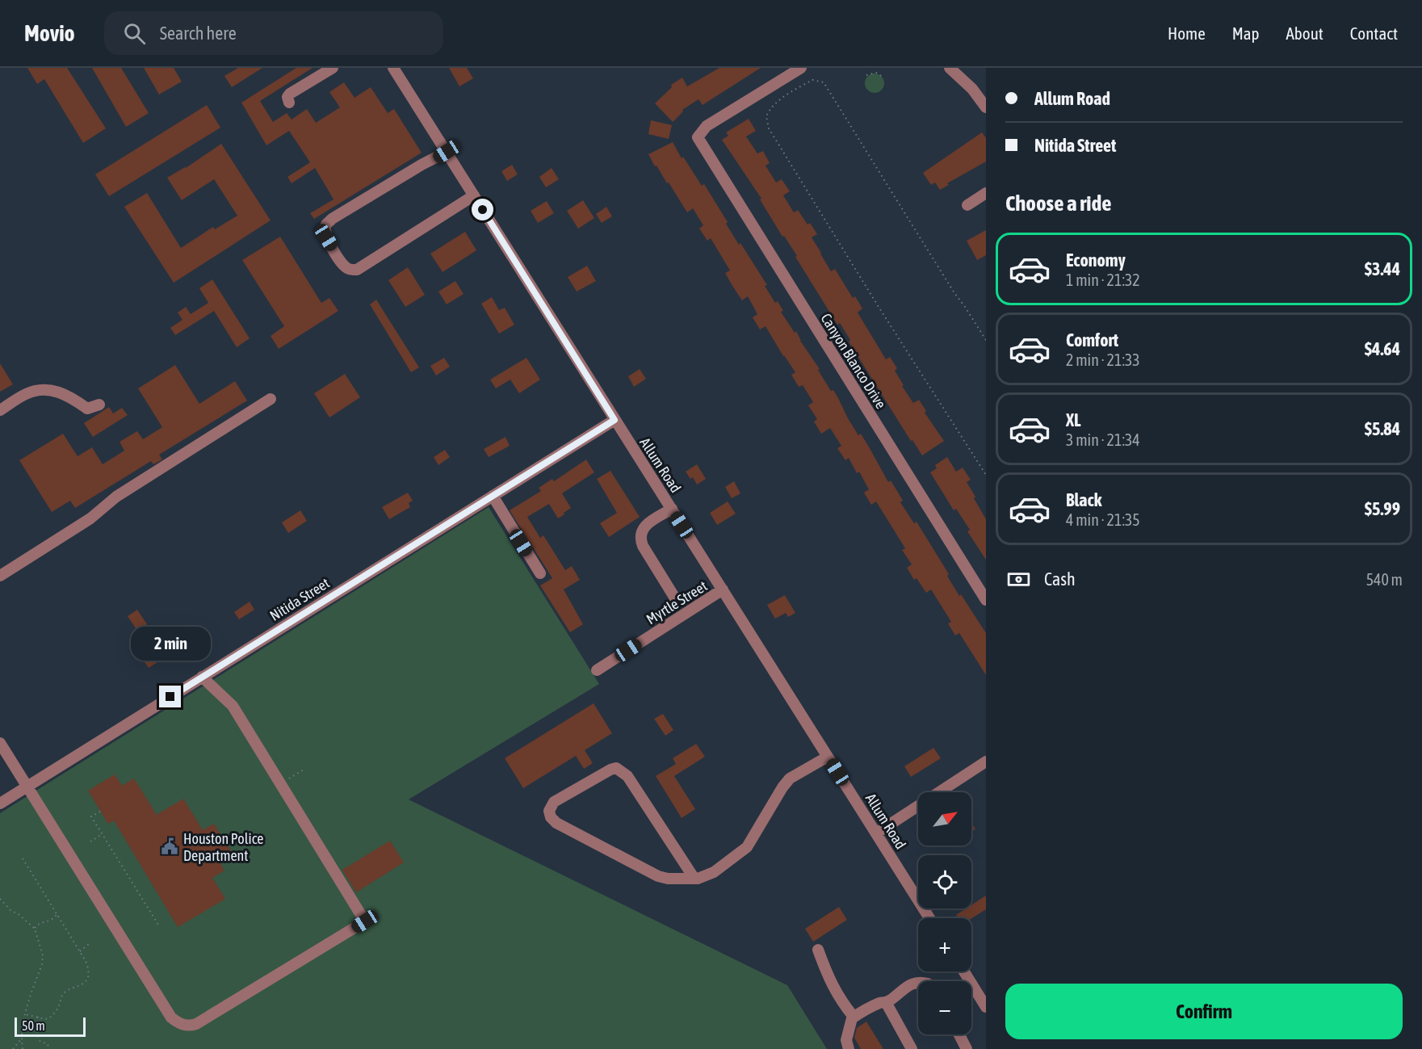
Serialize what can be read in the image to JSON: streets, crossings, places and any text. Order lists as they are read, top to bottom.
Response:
{
  "streets": {
    "street": [
      "Canyon Blanco Drive",
      "Allum Road",
      "Nitida Street",
      "Myrtle Street"
    ]
  },
  "crossings": [
    ["Allum Road", "Nitida Street"],
    ["Allum Road", "Myrtle Street"]
  ],
  "places": {
    "public building": ["Houston Police Department"]
  },
  "scale_bar": "50 m",
  "north": "top right",
  "page": {
    "header": "Movio",
    "search": "Search here",
    "nav": [
      "Home",
      "Map",
      "About",
      "Contact"
    ],
    "banner": ["Allum Road", "Nitida Street"],
    "heading": "Choose a ride",
    "list": [
      {
        "name": "Economy",
        "note": "1 min · 21:32",
        "value": "$3.44"
      },
      {
        "name": "Comfort",
        "note": "2 min · 21:33",
        "value": "$4.64"
      },
      {
        "name": "XL",
        "note": "3 min · 21:34",
        "value": "$5.84"
      },
      {
        "name": "Black",
        "note": "4 min · 21:35",
        "value": "$5.99"
      }
    ],
    "pay": ["Cash", "540 m"],
    "bubble": "2 min",
    "map_buttons": ["+", "−"],
    "buttons": "Confirm",
    "scale": "50 m"
  }
}
